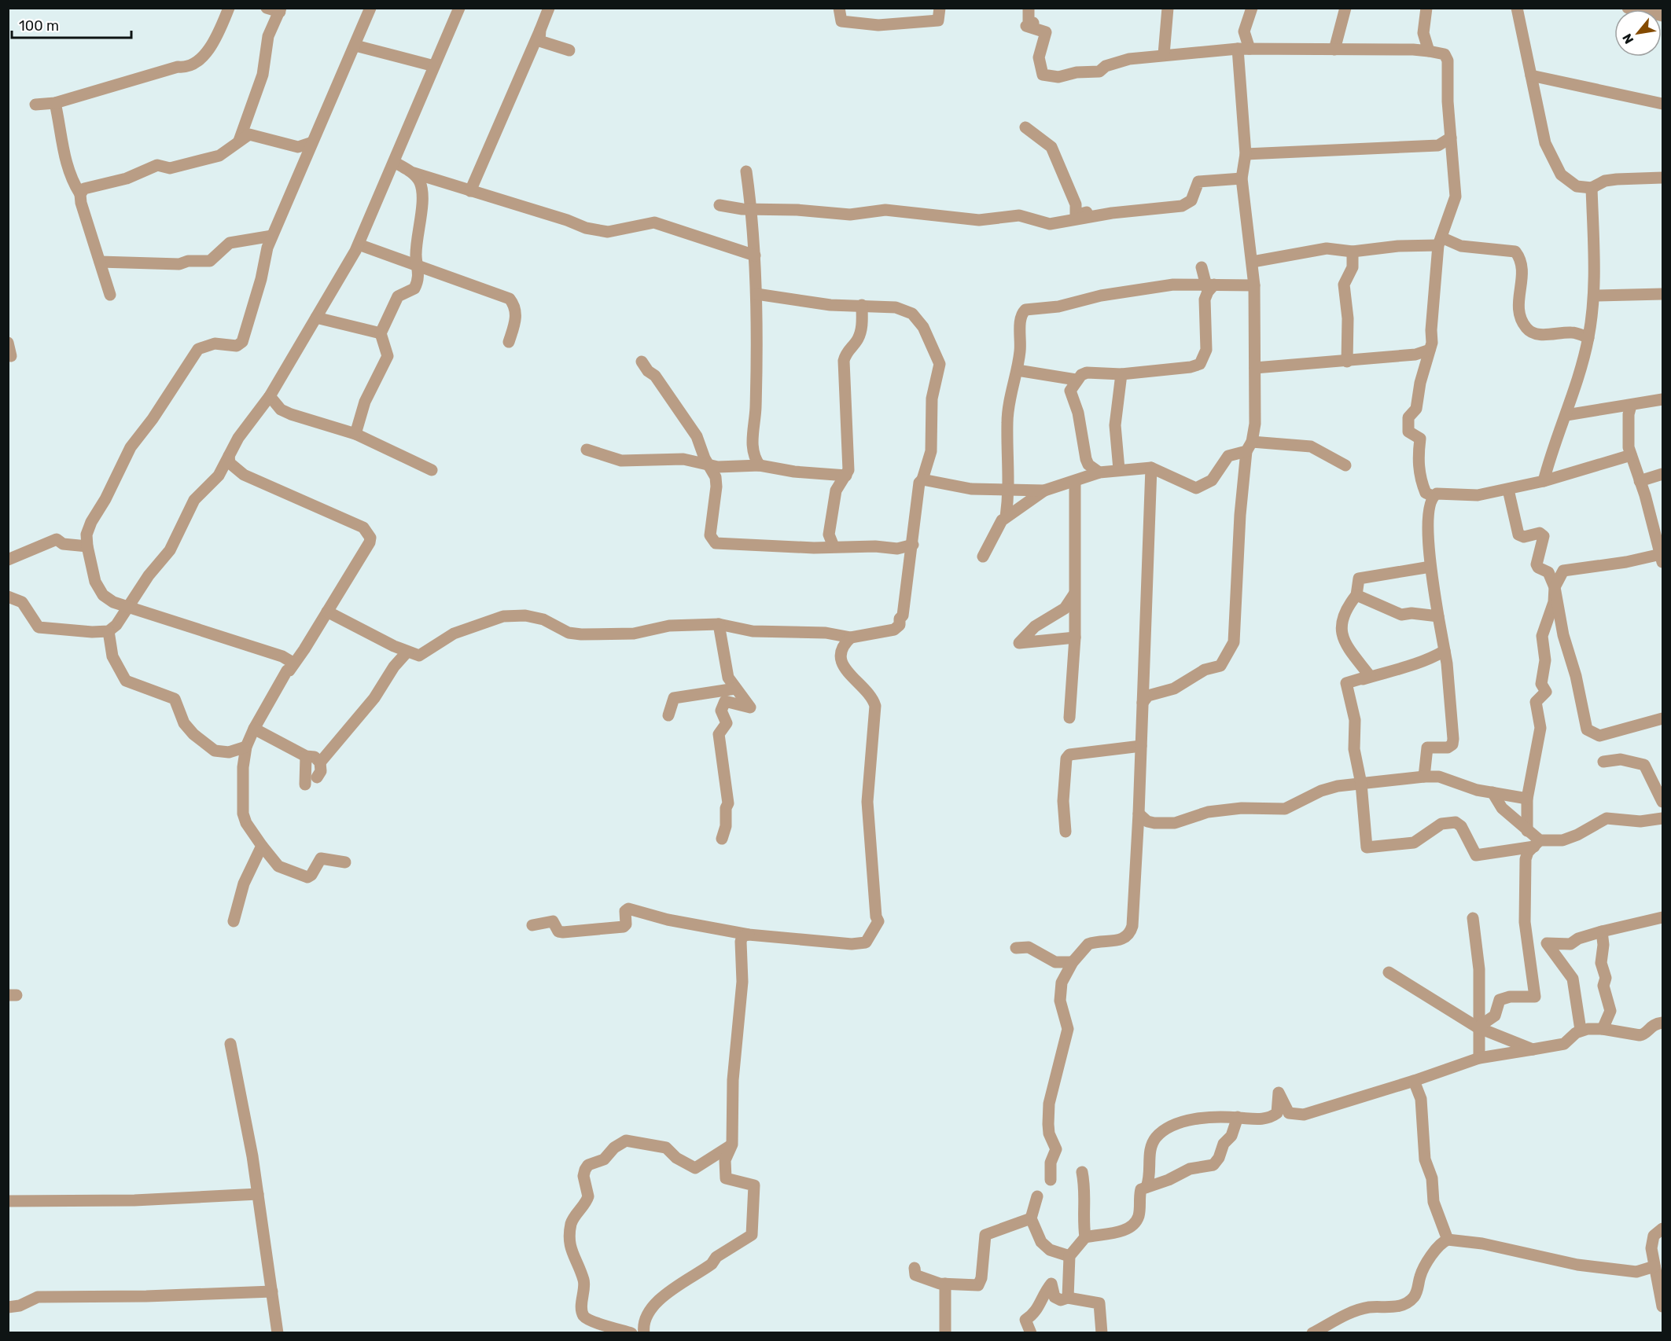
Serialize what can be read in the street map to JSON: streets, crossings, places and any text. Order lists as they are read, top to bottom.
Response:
{
  "scale_bar": "100 m",
  "north": "bottom left"
}
